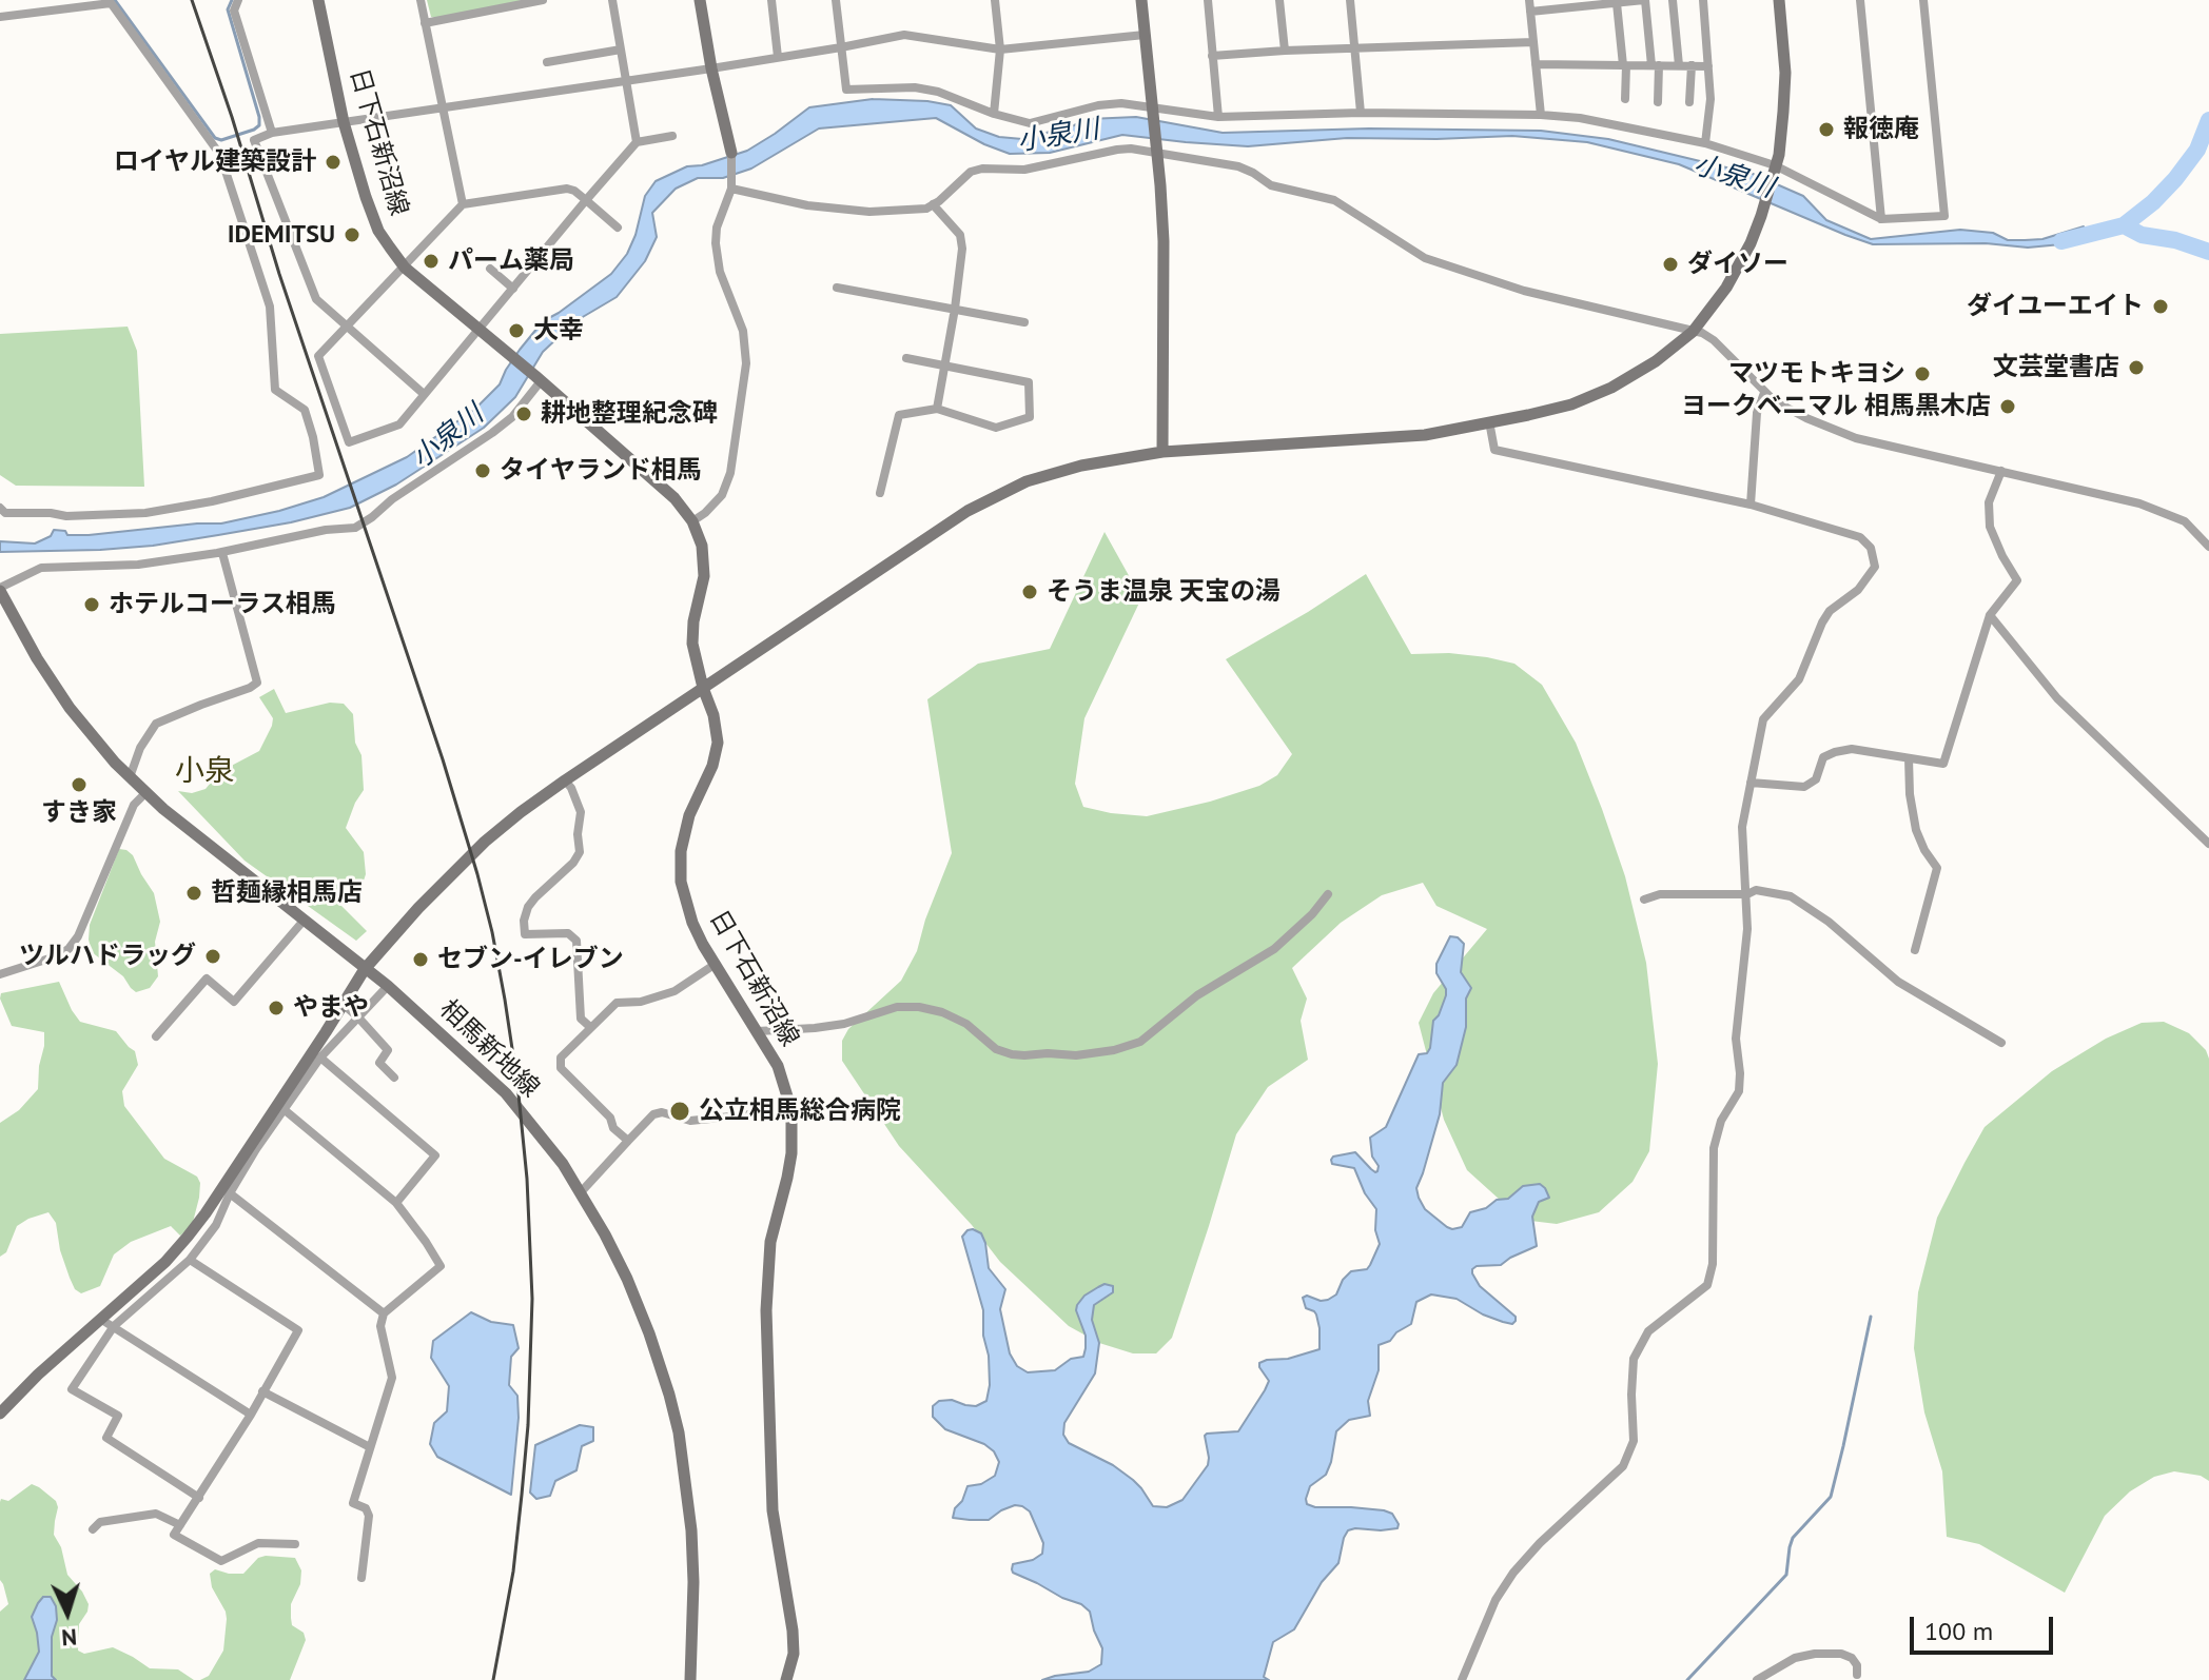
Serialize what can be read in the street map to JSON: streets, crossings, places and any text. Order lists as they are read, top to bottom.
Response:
{
  "streets": {
    "main road": ["日下石新沼線", "相馬新地線"]
  },
  "districts": ["小泉"],
  "water": ["小泉川"],
  "places": [
    "報徳庵",
    "ロイヤル建築設計",
    "IDEMITSU",
    "パーム薬局",
    "ダイソー",
    "ダイユーエイト",
    "大幸",
    "文芸堂書店",
    "マツモトキヨシ",
    "ヨークベニマル 相馬黒木店",
    "耕地整理紀念碑",
    "タイヤランド相馬",
    "そうま温泉 天宝の湯",
    "ホテルコーラス相馬",
    "すき家",
    "哲麺縁相馬店",
    "ツルハドラッグ",
    "セブン-イレブン",
    "やまや",
    "公立相馬総合病院"
  ],
  "scale_bar": "100 m",
  "north": "bottom"
}
